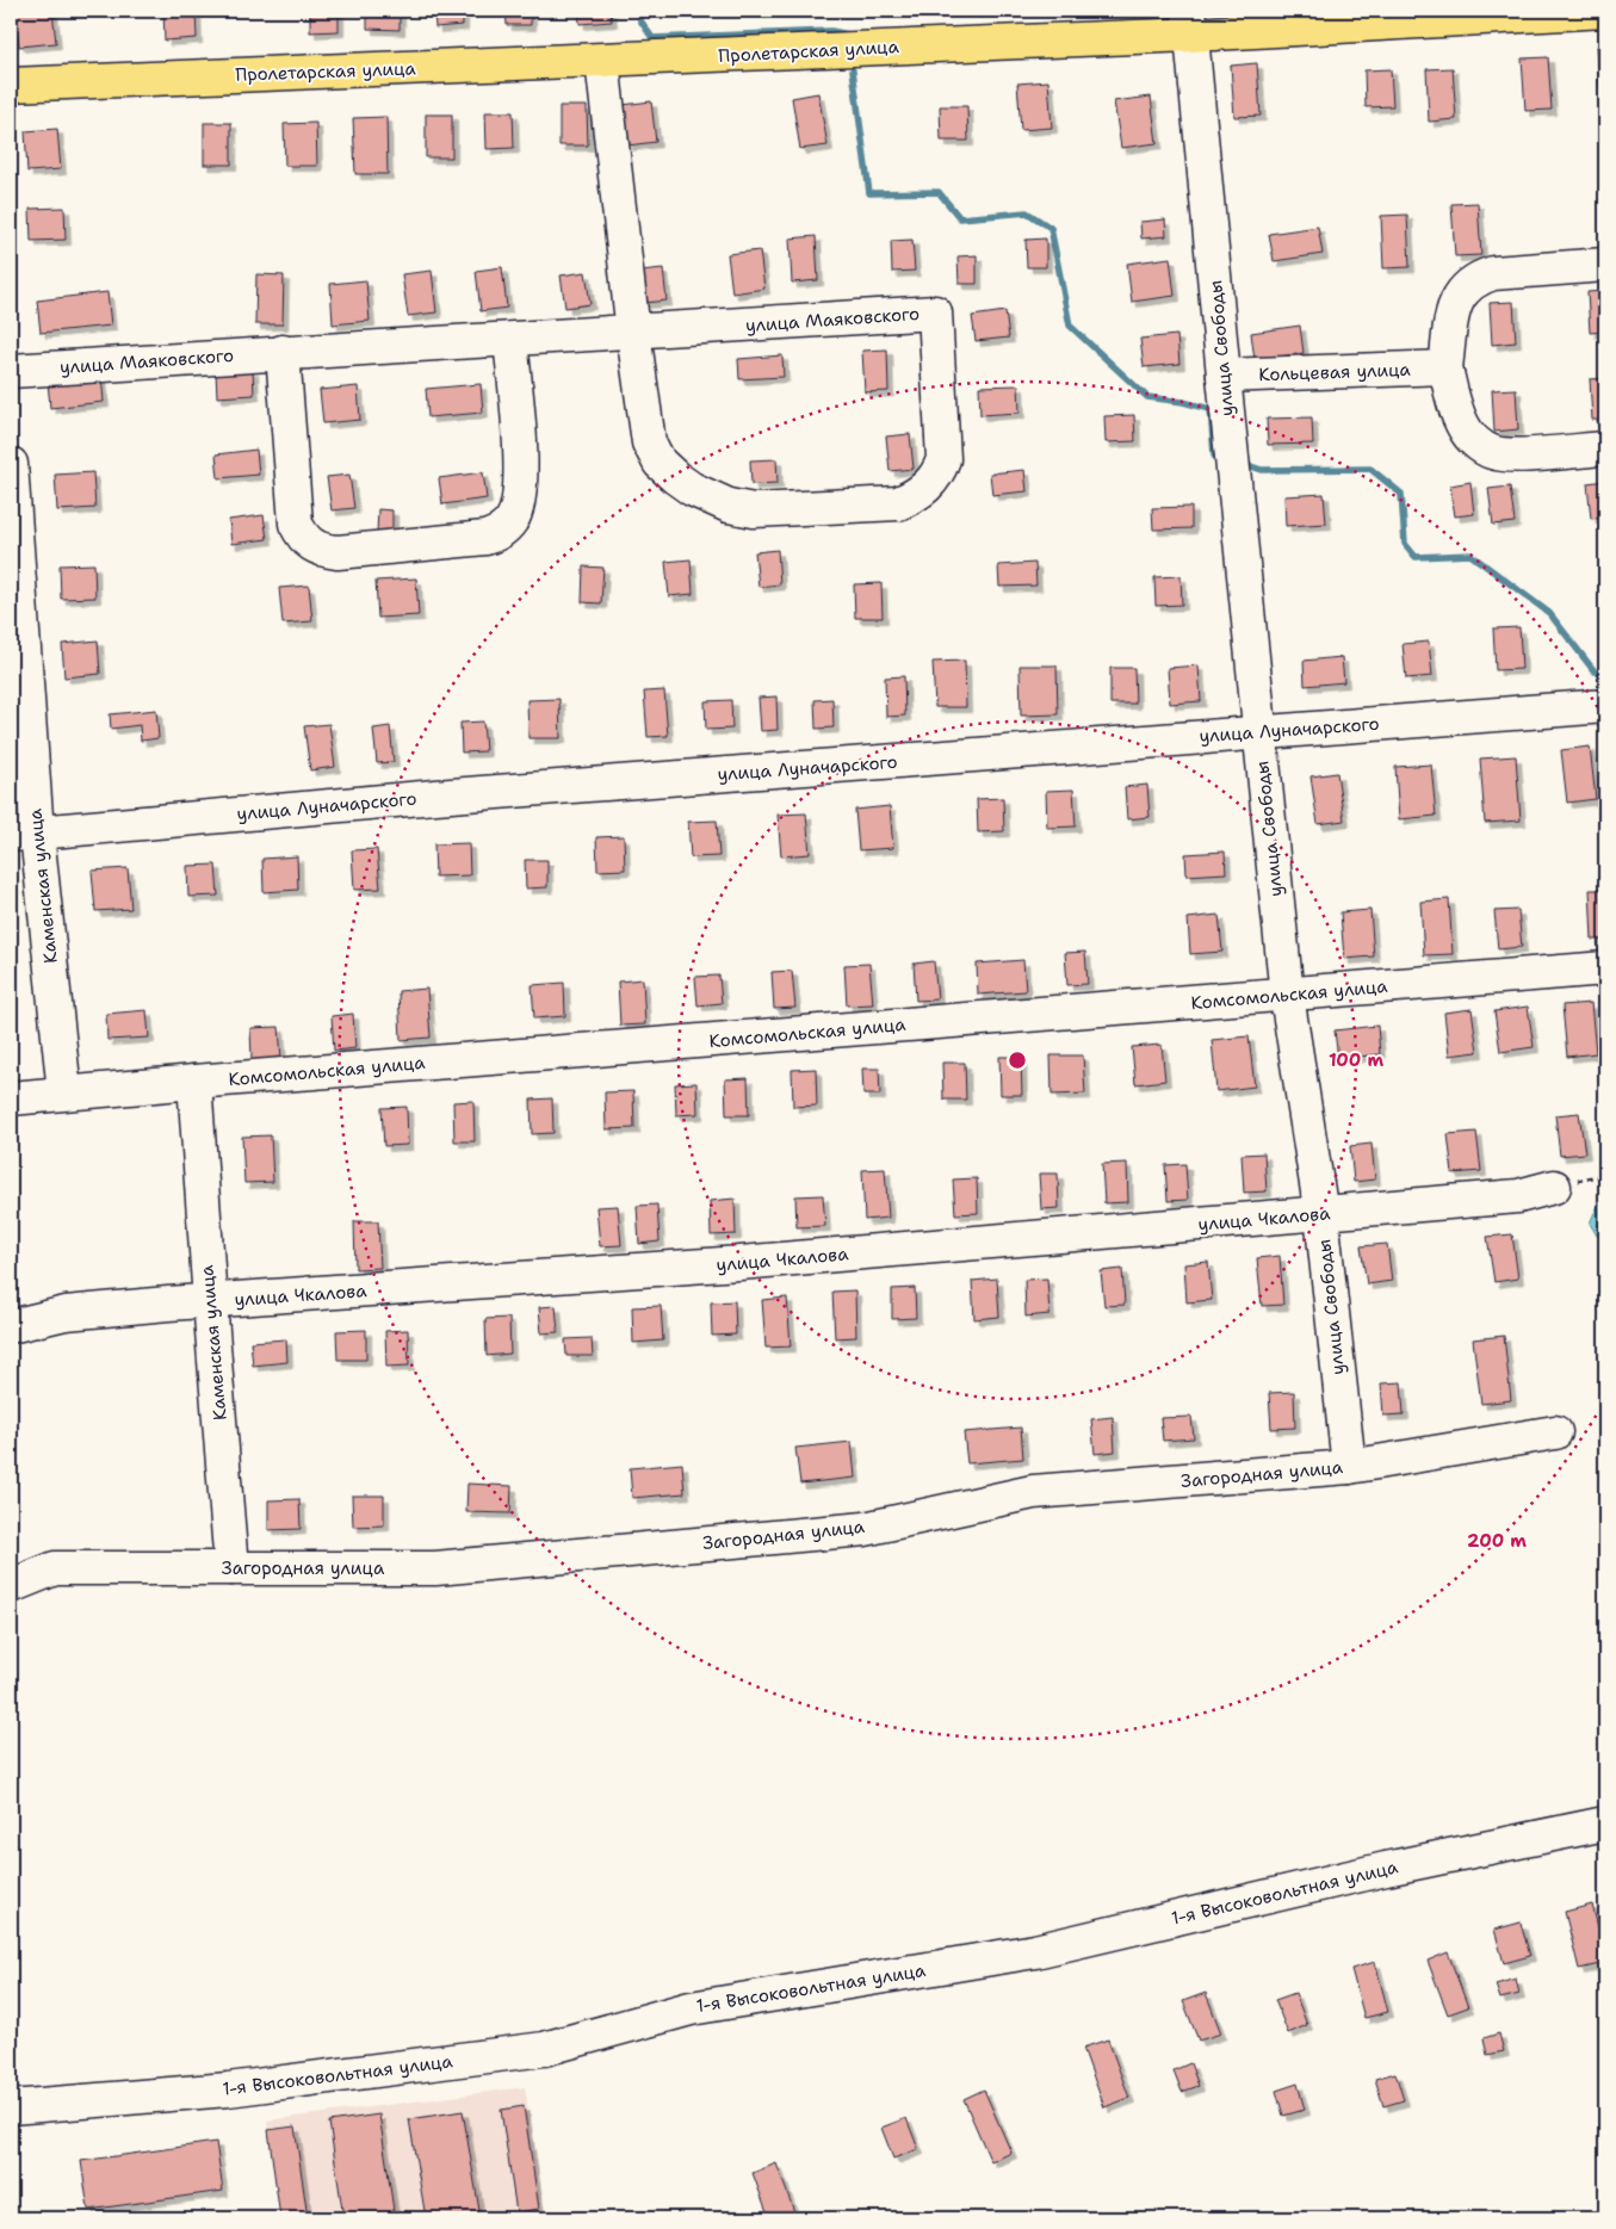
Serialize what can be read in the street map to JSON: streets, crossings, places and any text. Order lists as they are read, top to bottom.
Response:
{
  "streets": {
    "main road": ["Пролетарская улица"],
    "street": [
      "улица Маяковского",
      "улица Свободы",
      "Кольцевая улица",
      "улица Луначарского",
      "Каменская улица",
      "Комсомольская улица",
      "улица Чкалова",
      "Загородная улица",
      "1-я Высоковольтная улица"
    ]
  },
  "crossings": [
    ["Пролетарская улица", "улица Маяковского"],
    ["Пролетарская улица", "улица Свободы"],
    ["улица Свободы", "Кольцевая улица"],
    ["улица Свободы", "улица Луначарского"],
    ["улица Свободы", "Комсомольская улица"],
    ["улица Свободы", "улица Чкалова"],
    ["улица Свободы", "Загородная улица"],
    ["улица Луначарского", "Каменская улица"],
    ["Каменская улица", "Комсомольская улица"],
    ["Каменская улица", "улица Чкалова"],
    ["Каменская улица", "Загородная улица"]
  ],
  "rings": ["100 m", "200 m"]
}
